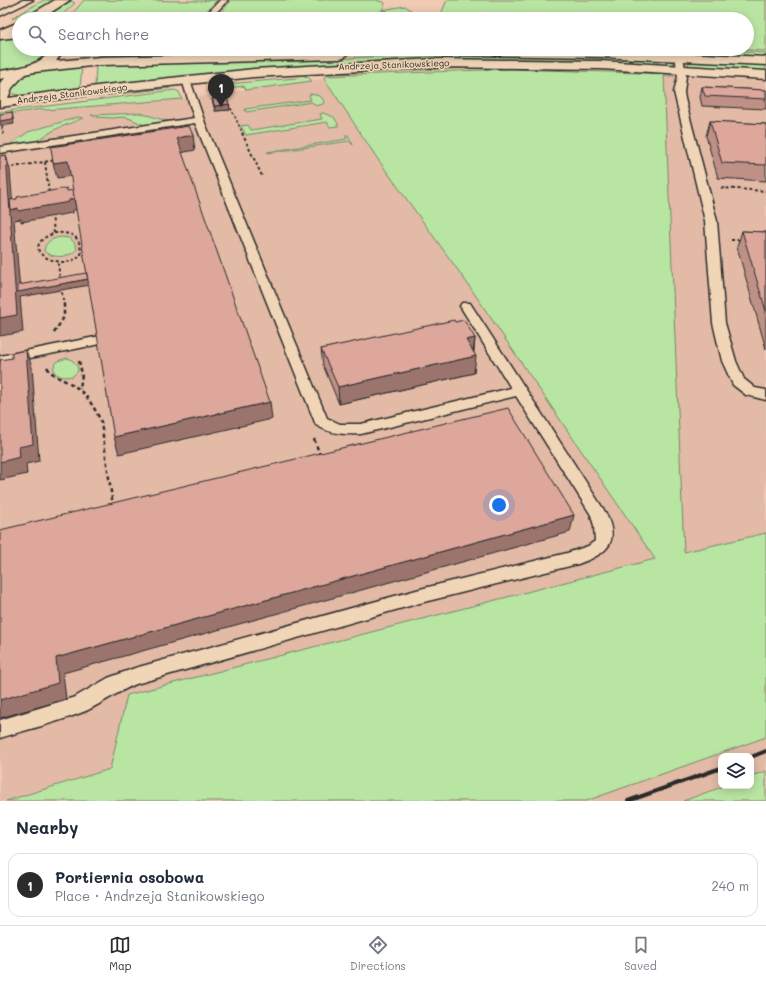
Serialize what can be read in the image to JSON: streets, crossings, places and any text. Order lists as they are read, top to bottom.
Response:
{
  "streets": {
    "main road": ["Andrzeja Stanikowskiego"]
  },
  "page": {
    "search": "Search here",
    "pins": "1",
    "heading": "Nearby",
    "list": [
      {
        "mark": "1",
        "name": "Portiernia osobowa",
        "note": "Place · Andrzeja Stanikowskiego",
        "value": "240 m"
      }
    ],
    "nav": ["Map", "Directions", "Saved"]
  }
}
